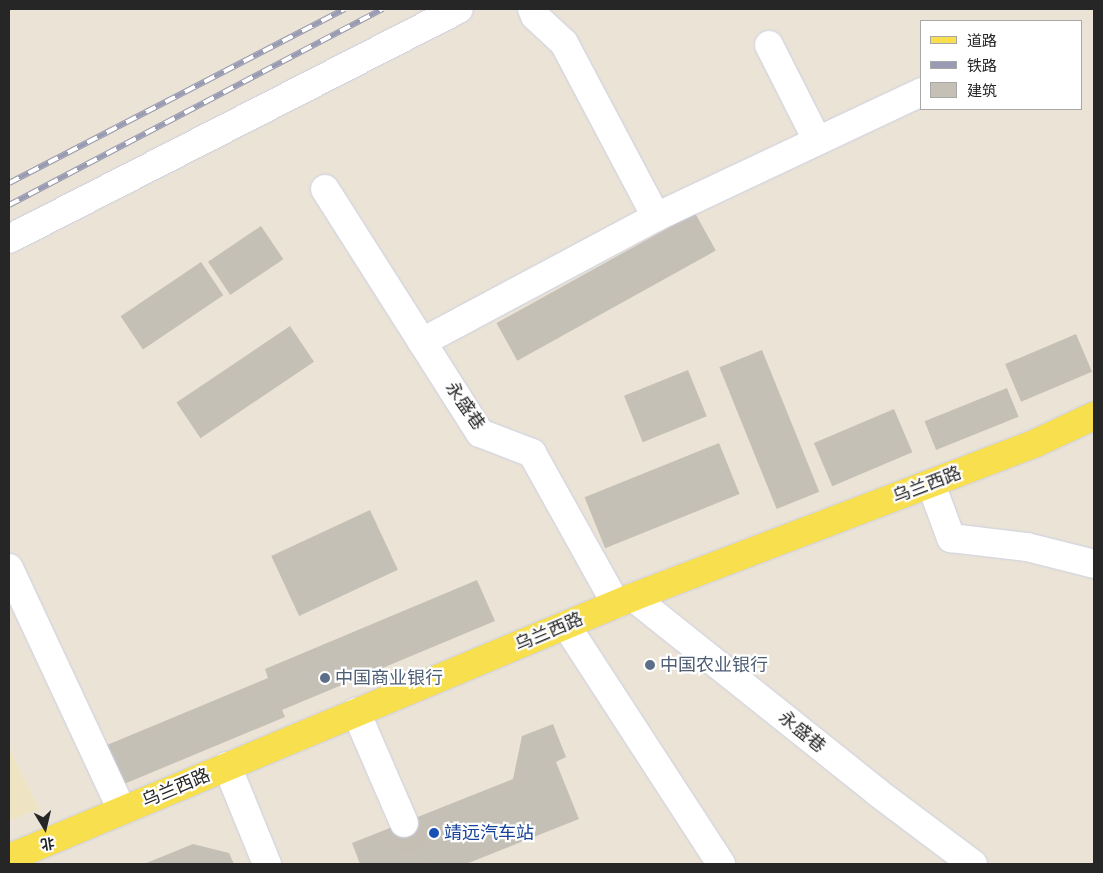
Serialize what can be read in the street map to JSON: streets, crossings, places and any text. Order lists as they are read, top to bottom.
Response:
{
  "streets": {
    "main road": ["乌兰西路"],
    "street": ["永盛巷"]
  },
  "crossings": [
    ["永盛巷", "乌兰西路"]
  ],
  "places": ["中国农业银行", "中国商业银行", "靖远汽车站"],
  "legend": ["道路", "铁路", "建筑"],
  "north": "bottom"
}
